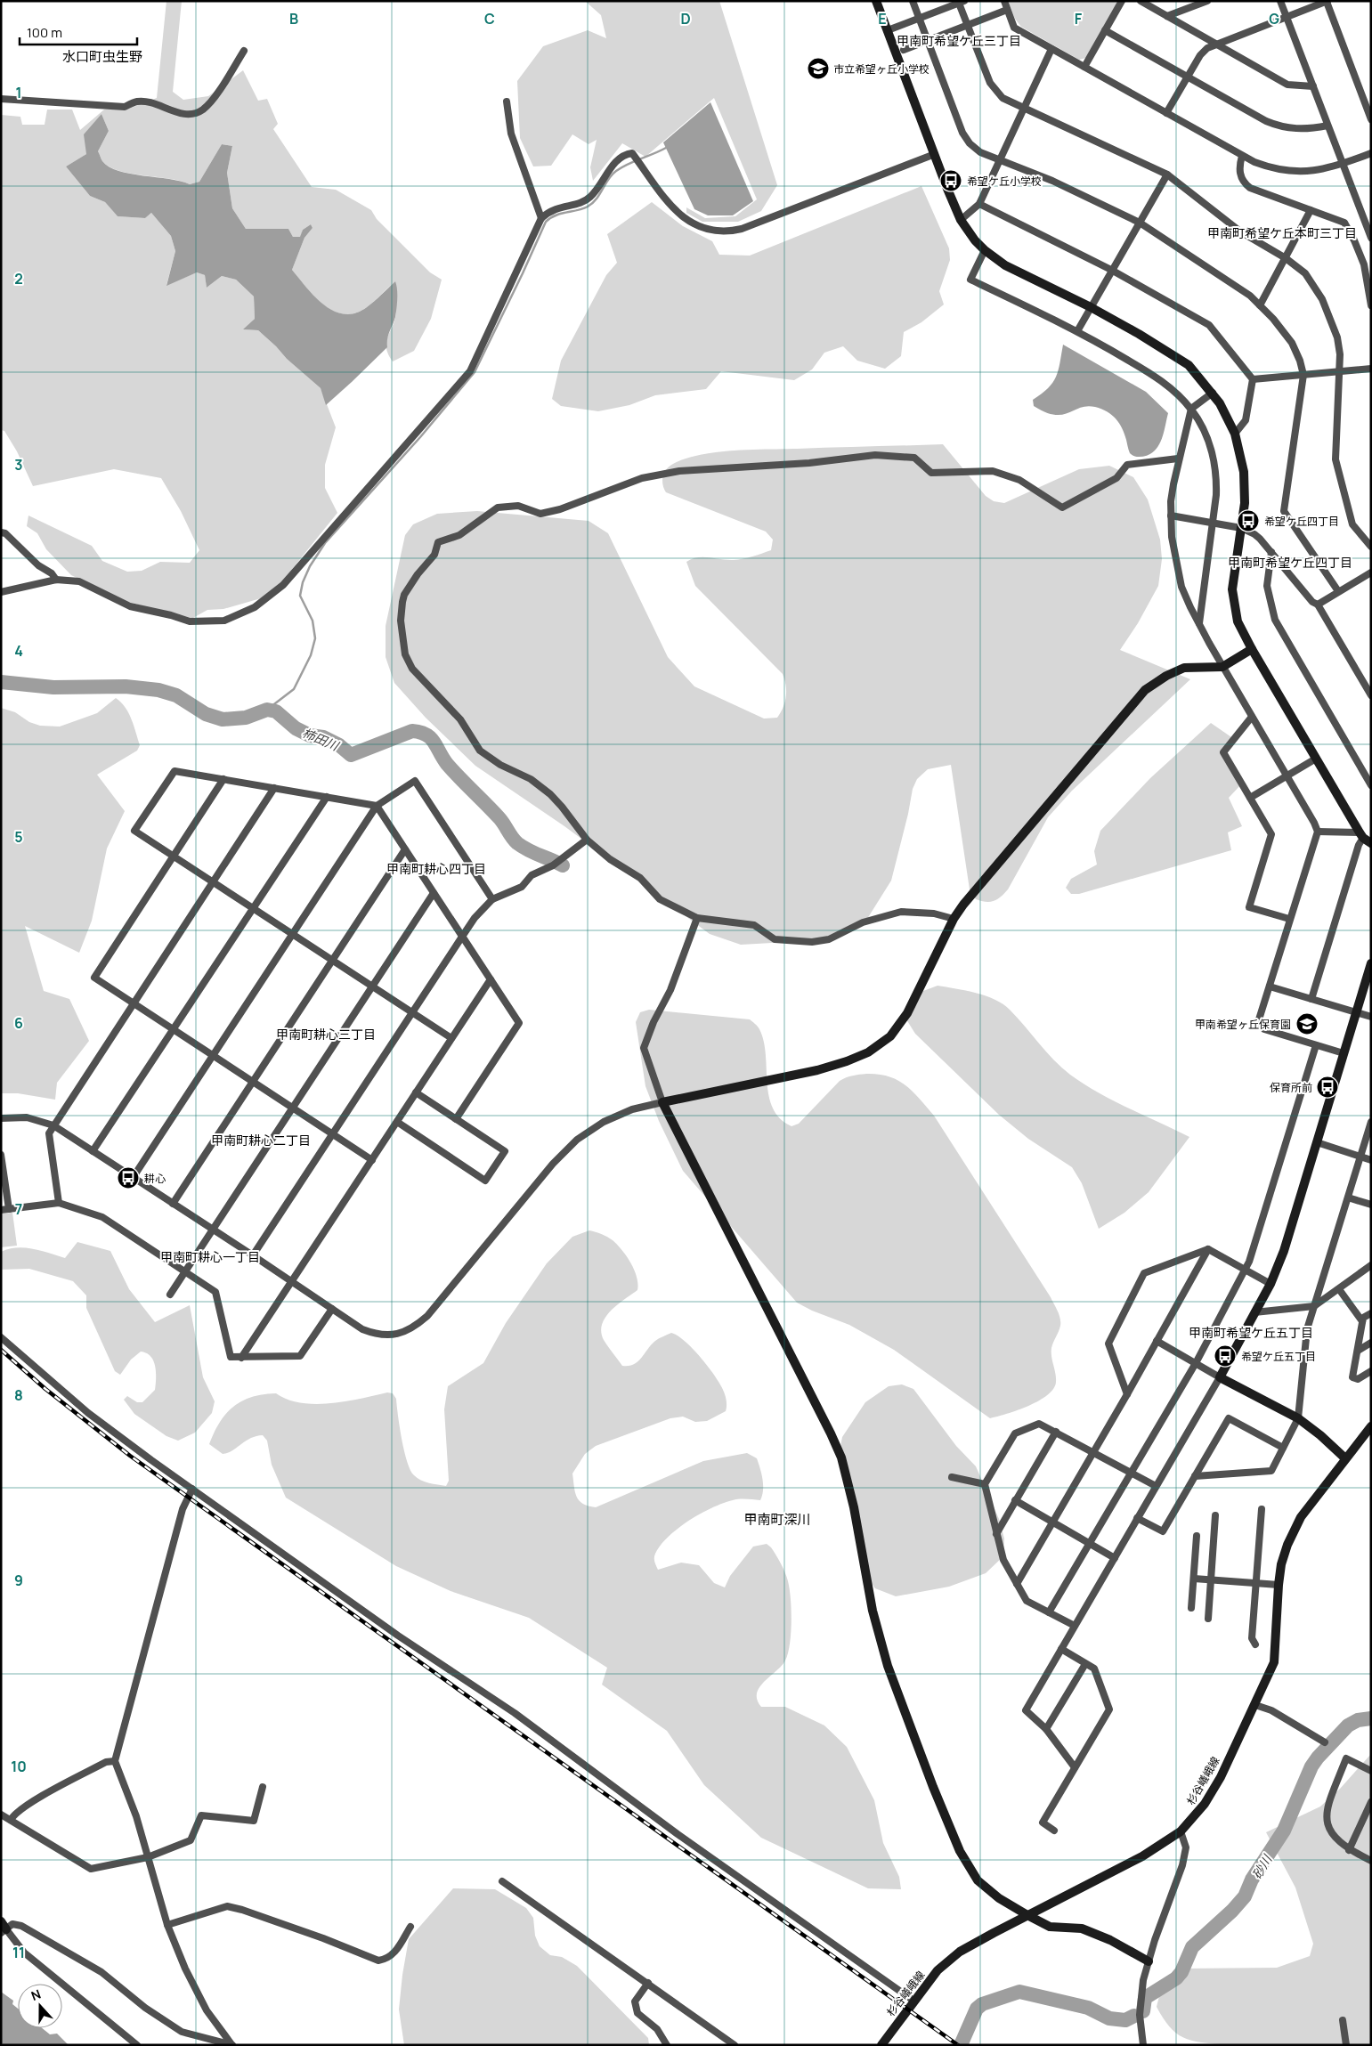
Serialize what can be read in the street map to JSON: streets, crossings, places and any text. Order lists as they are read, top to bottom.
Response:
{
  "streets": {
    "street": ["杉谷嶬峨線"]
  },
  "districts": [
    "甲南町希望ケ丘三丁目",
    "水口町虫生野",
    "甲南町希望ケ丘本町三丁目",
    "甲南町希望ケ丘四丁目",
    "甲南町耕心四丁目",
    "甲南町耕心三丁目",
    "甲南町耕心二丁目",
    "甲南町耕心一丁目",
    "甲南町希望ケ丘五丁目",
    "甲南町深川"
  ],
  "water": ["柿田川", "砂川"],
  "places": {
    "school or university": ["市立希望ヶ丘小学校", "甲南希望ヶ丘保育園"],
    "bus stop": [
      "希望ケ丘小学校",
      "希望ケ丘四丁目",
      "保育所前",
      "耕心",
      "希望ケ丘五丁目"
    ]
  },
  "scale_bar": "100 m",
  "north": "top",
  "grid": {
    "columns": [
      "B",
      "C",
      "D",
      "E",
      "F",
      "G"
    ],
    "rows": [
      "1",
      "2",
      "3",
      "4",
      "5",
      "6",
      "7",
      "8",
      "9",
      "10",
      "11"
    ]
  }
}
